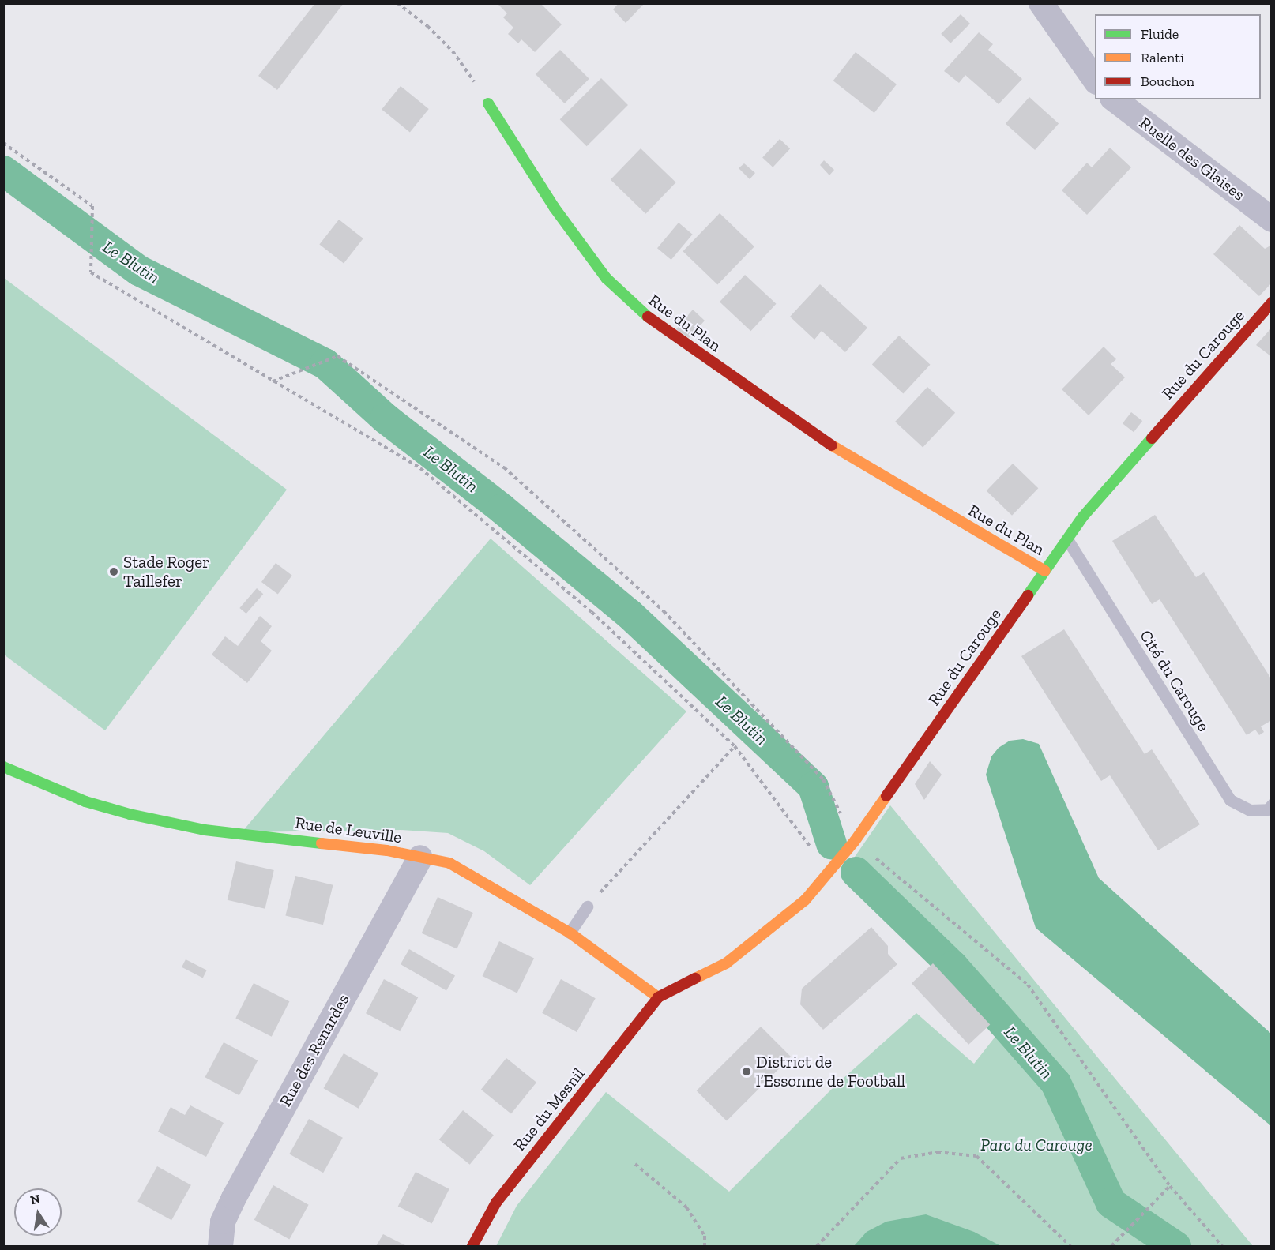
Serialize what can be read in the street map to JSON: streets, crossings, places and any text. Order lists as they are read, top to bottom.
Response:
{
  "streets": {
    "street": [
      "Ruelle des Glaises",
      "Rue du Plan",
      "Rue du Carouge",
      "Rue de Leuville",
      "Rue des Renardes",
      "Rue du Mesnil"
    ],
    "lane": ["Cité du Carouge"]
  },
  "crossings": [
    ["Rue du Plan", "Rue du Carouge"],
    ["Rue du Carouge", "Cité du Carouge"],
    ["Rue du Carouge", "Rue de Leuville"],
    ["Rue du Carouge", "Rue du Mesnil"],
    ["Rue de Leuville", "Rue des Renardes"],
    ["Rue de Leuville", "Rue du Mesnil"]
  ],
  "water": ["Le Blutin"],
  "parks": ["Parc du Carouge"],
  "places": ["Stade Roger Taillefer", "District de l’Essonne de Football"],
  "legend": ["Fluide", "Ralenti", "Bouchon"],
  "north": "top"
}
